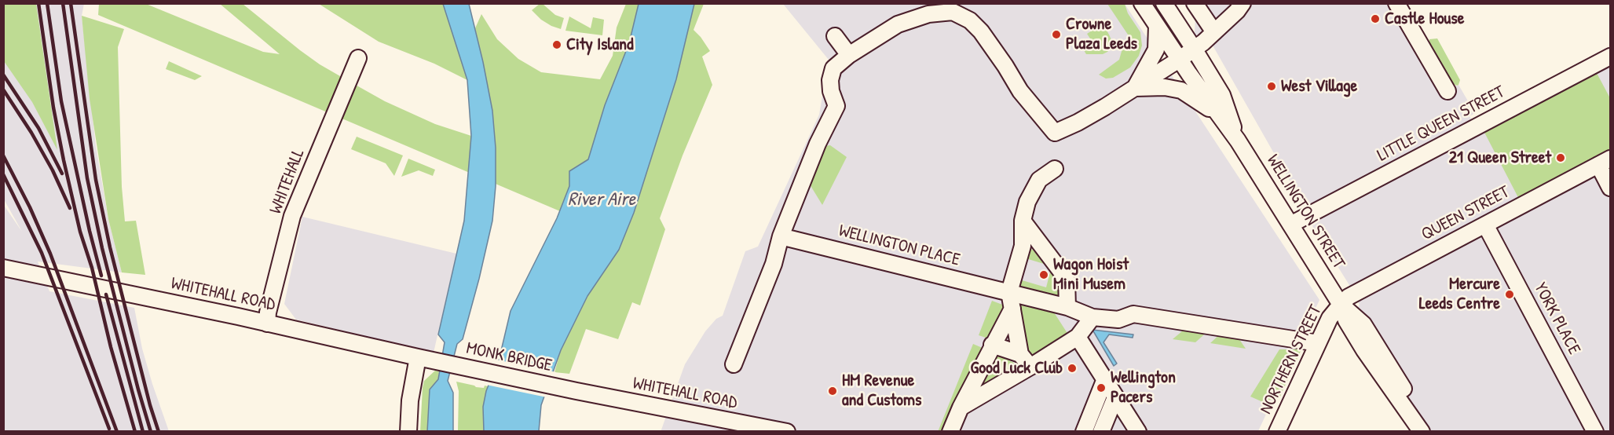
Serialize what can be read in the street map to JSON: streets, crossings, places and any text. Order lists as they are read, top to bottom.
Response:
{
  "streets": {
    "street": [
      "LITTLE QUEEN STREET",
      "WHITEHALL",
      "WELLINGTON STREET",
      "QUEEN STREET",
      "WELLINGTON PLACE",
      "WHITEHALL ROAD",
      "YORK PLACE",
      "MONK BRIDGE",
      "NORTHERN STREET"
    ]
  },
  "crossings": [
    ["LITTLE QUEEN STREET", "WELLINGTON STREET"],
    ["WHITEHALL", "WHITEHALL ROAD"],
    ["WELLINGTON STREET", "QUEEN STREET"],
    ["WELLINGTON STREET", "NORTHERN STREET"],
    ["QUEEN STREET", "YORK PLACE"],
    ["QUEEN STREET", "NORTHERN STREET"],
    ["WELLINGTON PLACE", "NORTHERN STREET"],
    ["WHITEHALL ROAD", "MONK BRIDGE"]
  ],
  "water": ["River Aire"],
  "places": [
    "Castle House",
    "Crowne Plaza Leeds",
    "City Island",
    "West Village",
    "21 Queen Street",
    "Wagon Hoist Mini Musem",
    "Mercure Leeds Centre",
    "Good Luck Club",
    "Wellington Pacers",
    "HM Revenue and Customs"
  ]
}
